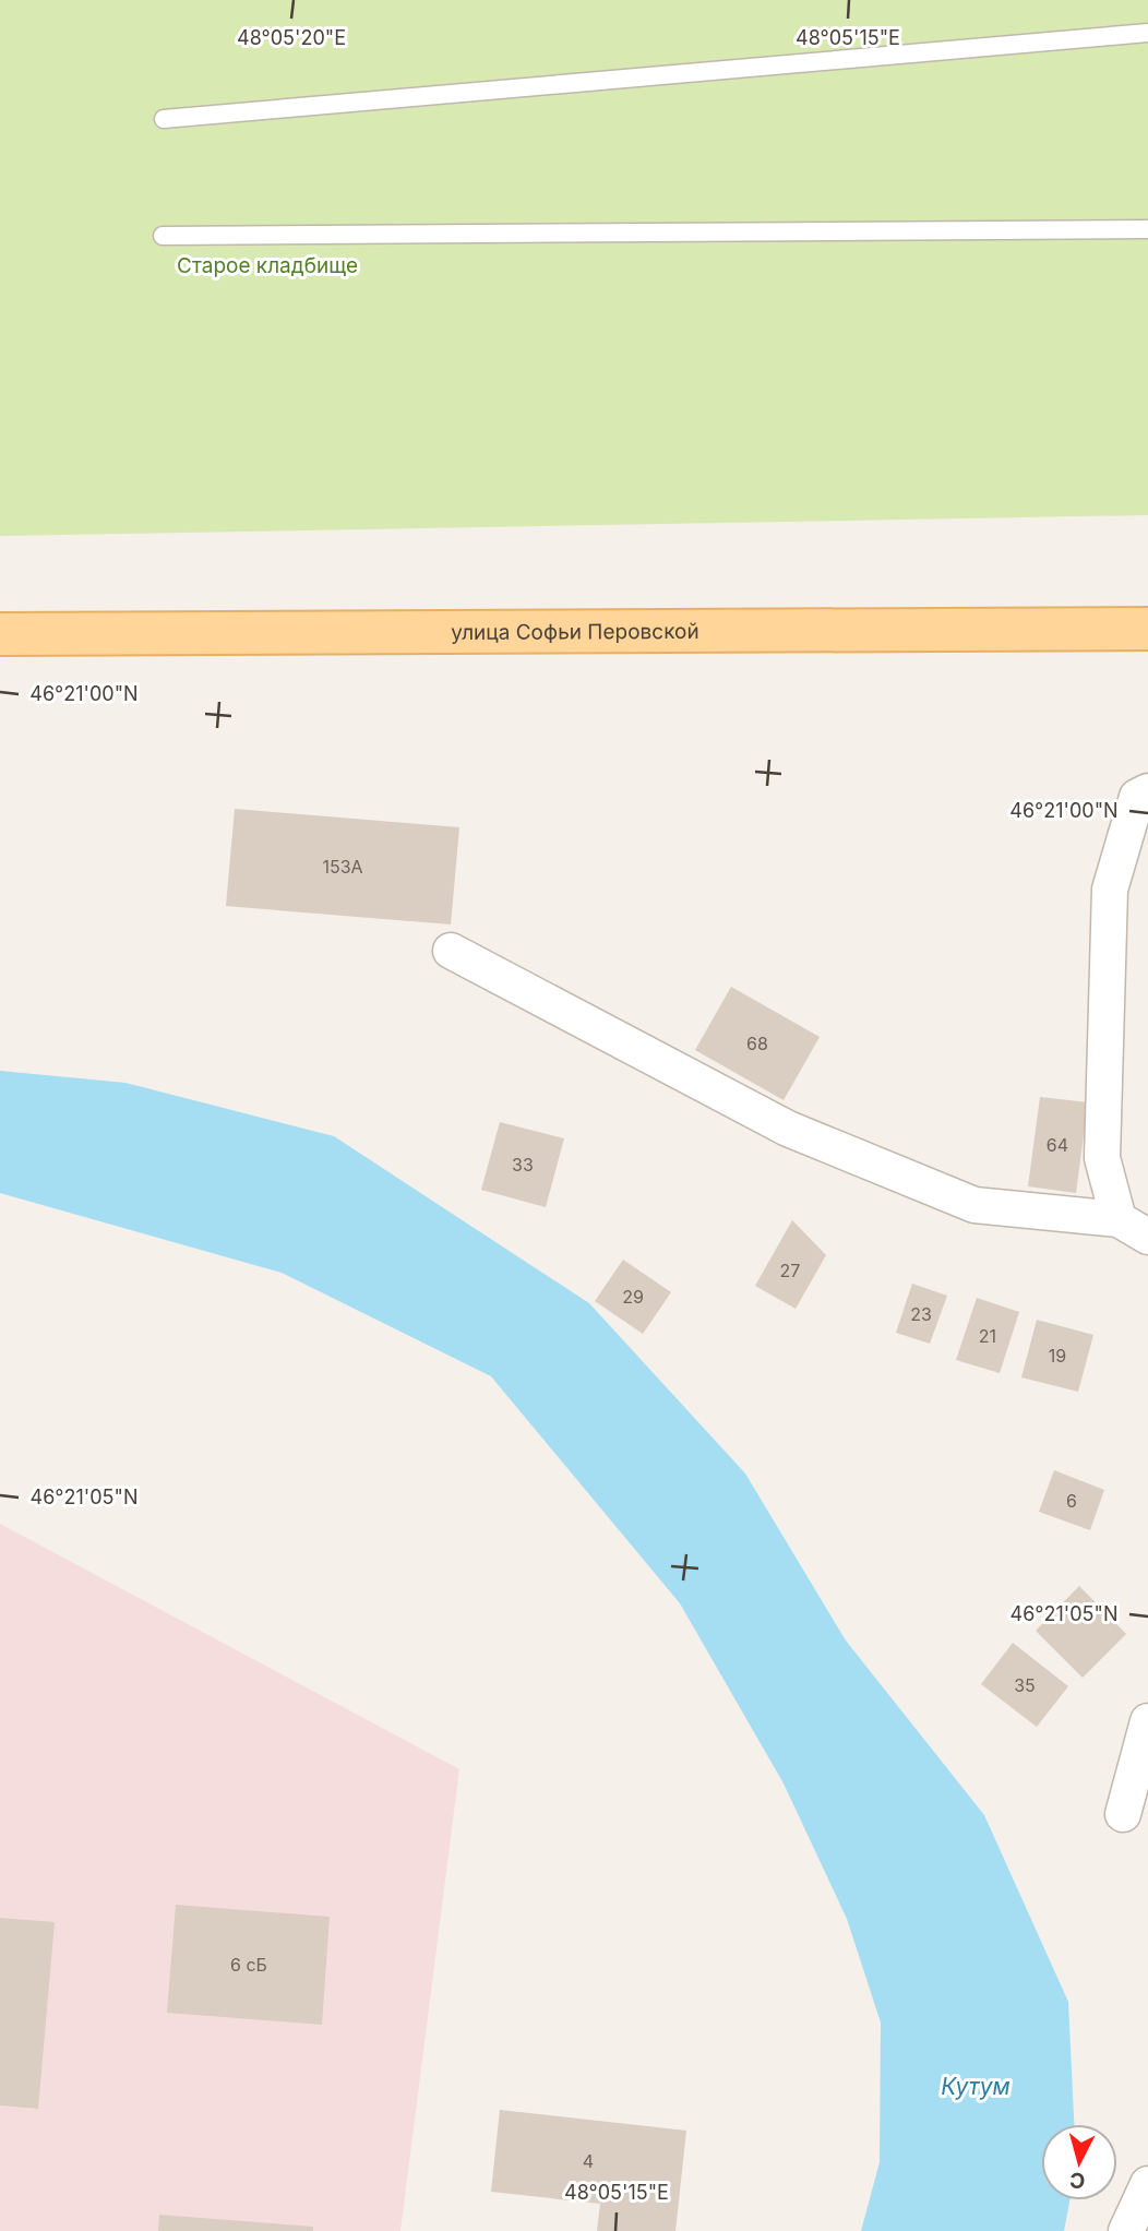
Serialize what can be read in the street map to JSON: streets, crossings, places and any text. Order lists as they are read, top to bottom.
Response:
{
  "streets": {
    "main road": ["улица Софьи Перовской"]
  },
  "water": ["Кутум"],
  "parks": ["Старое кладбище"],
  "house_numbers": [
    "153А",
    "68",
    "64",
    "33",
    "27",
    "29",
    "23",
    "21",
    "19",
    "6",
    "35",
    "6 сБ",
    "4"
  ],
  "north": "bottom",
  "coordinates": [
    "48°05'20\"E",
    "48°05'15\"E",
    "46°21'00\"N",
    "46°21'05\"N"
  ]
}
